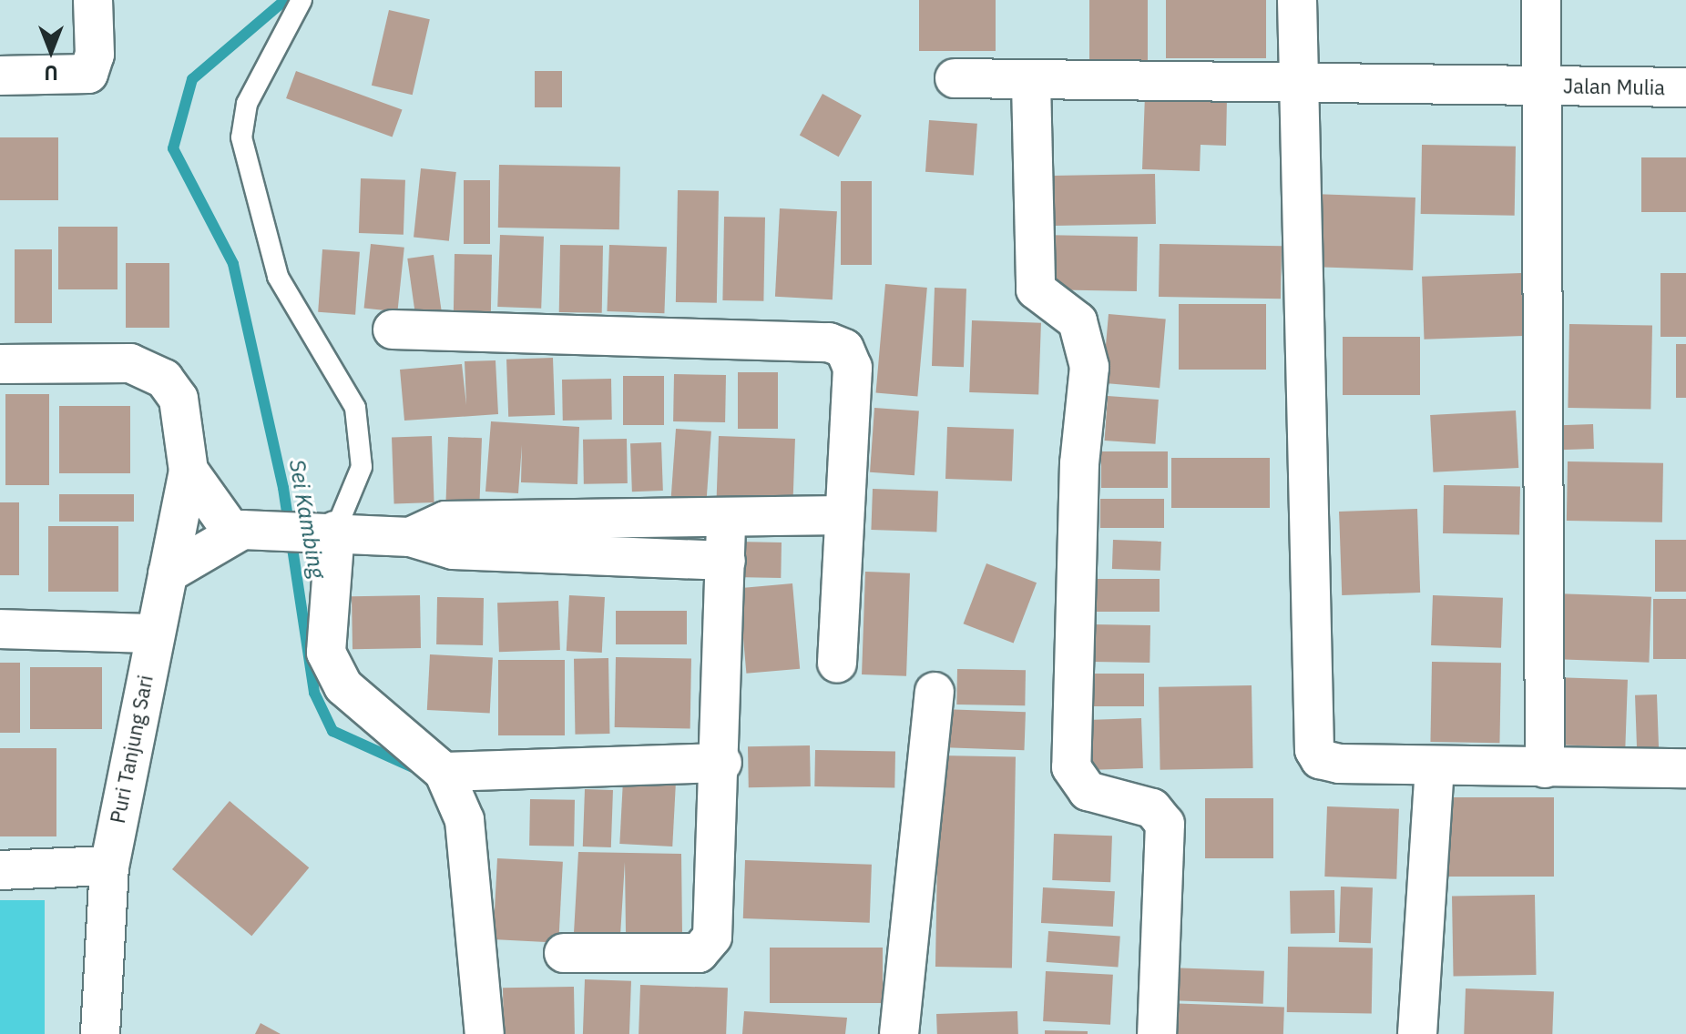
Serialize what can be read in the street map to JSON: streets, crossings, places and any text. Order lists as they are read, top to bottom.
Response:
{
  "streets": {
    "street": ["Jalan Mulia", "Puri Tanjung Sari"]
  },
  "water": ["Sei Kambing"],
  "north": "bottom"
}
